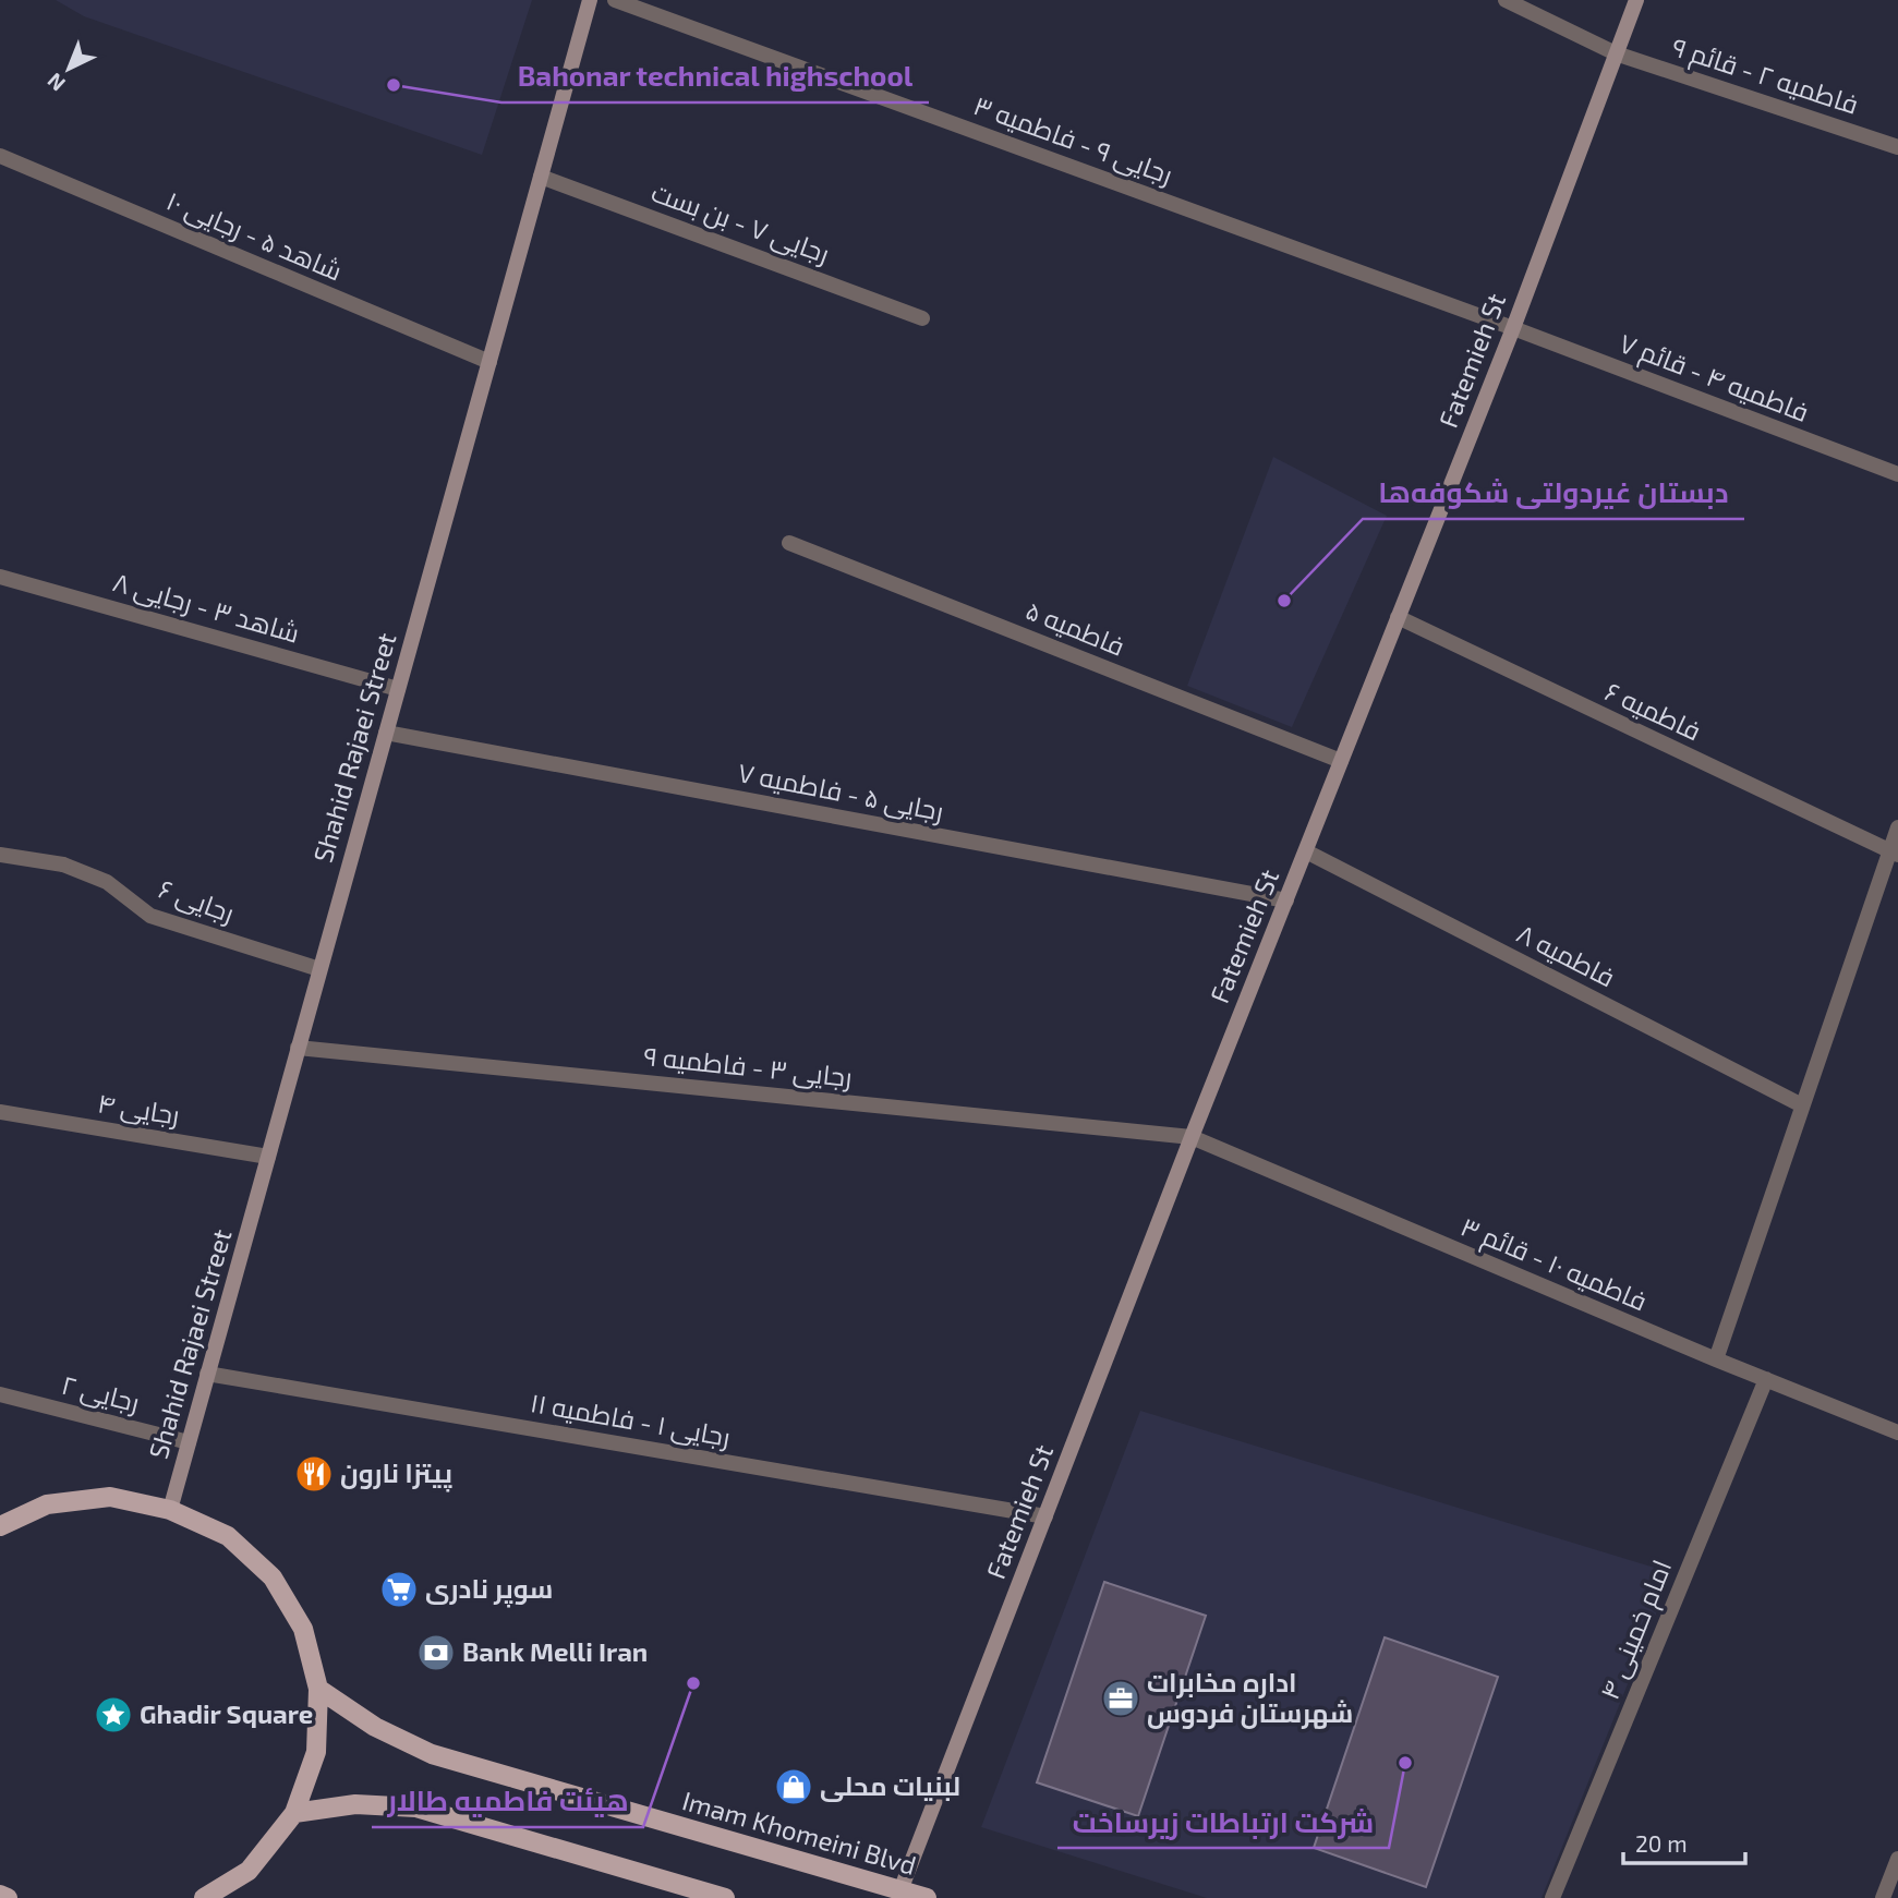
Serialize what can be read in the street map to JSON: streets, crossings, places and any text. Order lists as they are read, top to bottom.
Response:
{
  "streets": {
    "main road": ["Imam Khomeini Blvd"],
    "street": [
      "فاطمیه ۲ - قائم ۹",
      "رجایی ۹ - فاطمیه ۳",
      "رجایی ۷ - بن بست",
      "شاهد ۵ - رجایی ۱۰",
      "Fatemieh St",
      "فاطمیه ۴ - قائم ۷",
      "شاهد ۳ - رجایی ۸",
      "فاطمیه ۵",
      "فاطمیه ۶",
      "Shahid Rajaei Street",
      "رجایی ۵ - فاطمیه ۷",
      "رجایی ۶",
      "فاطمیه ۸",
      "رجایی ۳ - فاطمیه ۹",
      "رجایی ۴",
      "فاطمیه ۱۰ - قائم ۳",
      "رجایی ۲",
      "رجایی ۱ - فاطمیه ۱۱",
      "امام خمینی ۴"
    ]
  },
  "crossings": [
    ["فاطمیه ۲ - قائم ۹", "Fatemieh St"],
    ["رجایی ۹ - فاطمیه ۳", "Fatemieh St"],
    ["رجایی ۹ - فاطمیه ۳", "فاطمیه ۴ - قائم ۷"],
    ["رجایی ۷ - بن بست", "Shahid Rajaei Street"],
    ["شاهد ۵ - رجایی ۱۰", "Shahid Rajaei Street"],
    ["Fatemieh St", "فاطمیه ۴ - قائم ۷"],
    ["Fatemieh St", "فاطمیه ۵"],
    ["Fatemieh St", "فاطمیه ۶"],
    ["Fatemieh St", "رجایی ۵ - فاطمیه ۷"],
    ["Fatemieh St", "فاطمیه ۸"],
    ["Fatemieh St", "رجایی ۳ - فاطمیه ۹"],
    ["Fatemieh St", "فاطمیه ۱۰ - قائم ۳"],
    ["Fatemieh St", "رجایی ۱ - فاطمیه ۱۱"],
    ["Fatemieh St", "Imam Khomeini Blvd"],
    ["شاهد ۳ - رجایی ۸", "Shahid Rajaei Street"],
    ["Shahid Rajaei Street", "رجایی ۵ - فاطمیه ۷"],
    ["Shahid Rajaei Street", "رجایی ۶"],
    ["Shahid Rajaei Street", "رجایی ۳ - فاطمیه ۹"],
    ["Shahid Rajaei Street", "رجایی ۴"],
    ["Shahid Rajaei Street", "رجایی ۲"],
    ["Shahid Rajaei Street", "رجایی ۱ - فاطمیه ۱۱"],
    ["رجایی ۳ - فاطمیه ۹", "فاطمیه ۱۰ - قائم ۳"],
    ["فاطمیه ۱۰ - قائم ۳", "امام خمینی ۴"]
  ],
  "places": {
    "other": [
      "Bahonar technical highschool",
      "دبستان غیردولتی شکوفه‌ها",
      "هيئت فاطمیه طالار",
      "شرکت ارتباطات زیرساخت"
    ],
    "restaurant": ["پیتزا نارون"],
    "supermarket": ["سوپر نادری"],
    "bank": ["Bank Melli Iran"],
    "office": ["اداره مخابرات شهرستان فردوس"],
    "place": ["Ghadir Square"],
    "shop": ["لبنیات محلی"]
  },
  "scale_bar": "20 m",
  "north": "bottom left"
}
